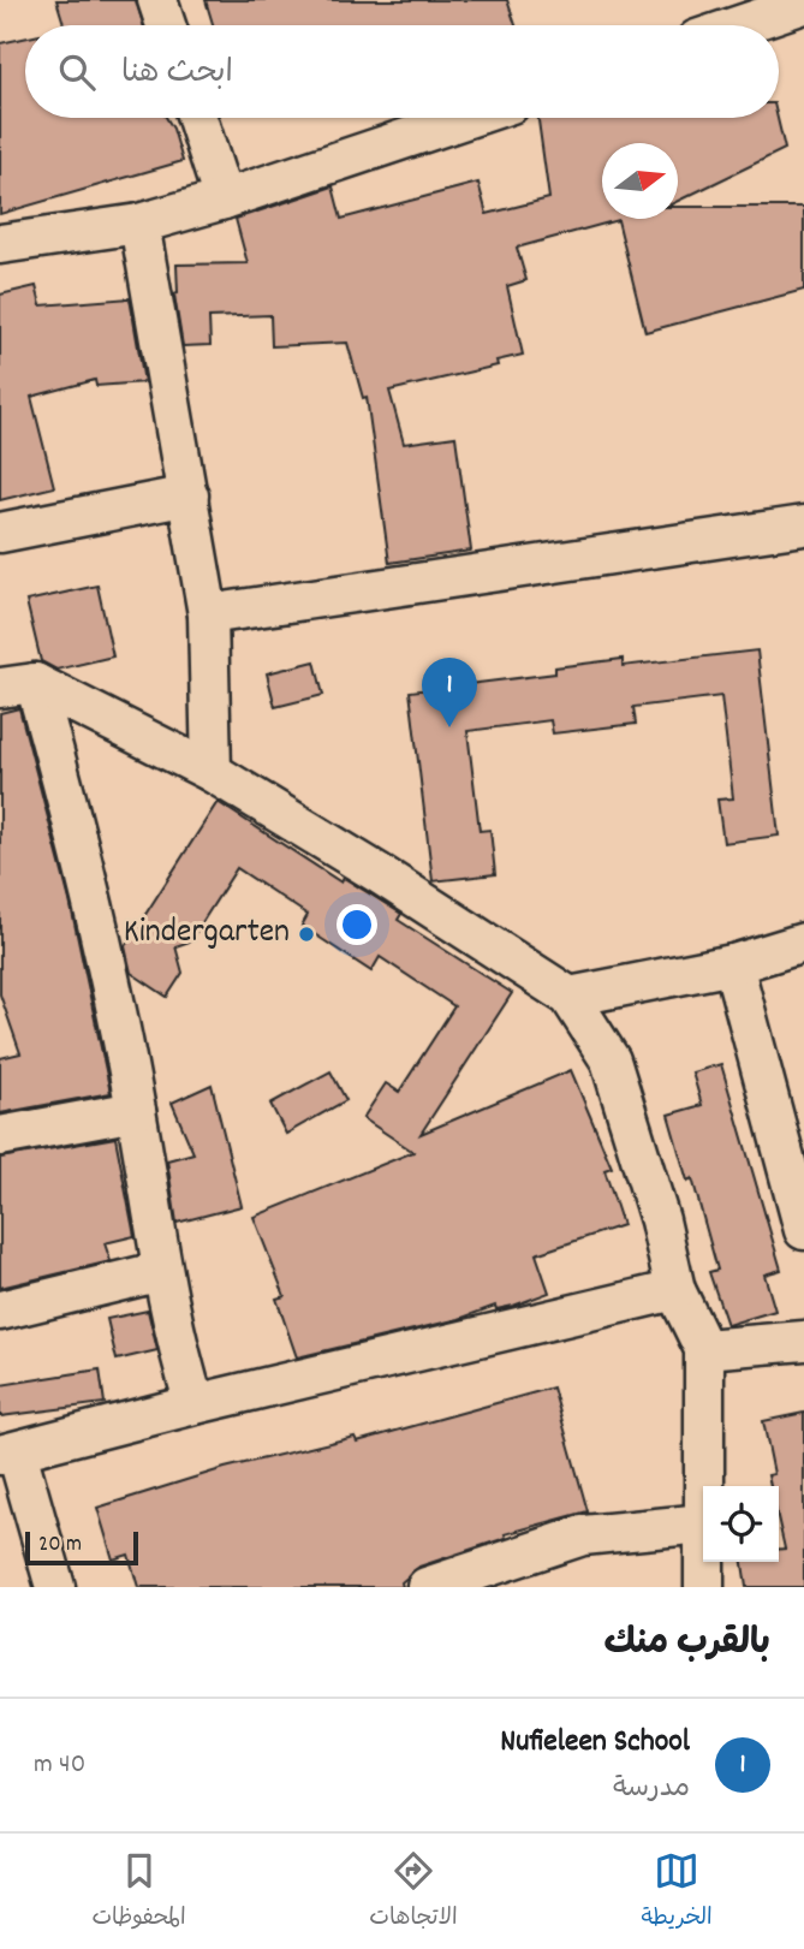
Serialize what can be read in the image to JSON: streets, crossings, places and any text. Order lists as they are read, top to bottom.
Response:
{
  "places": ["Kindergarten"],
  "scale_bar": "20 m",
  "north": "right",
  "page": {
    "search": "ابحث هنا",
    "pins": "1",
    "scale": "20 m",
    "heading": "بالقرب منك",
    "list": [
      {
        "mark": "1",
        "name": "Nufieleen School",
        "note": "مدرسة",
        "value": "40 m"
      }
    ],
    "nav": ["الخريطة", "الاتجاهات", "المحفوظات"]
  }
}
